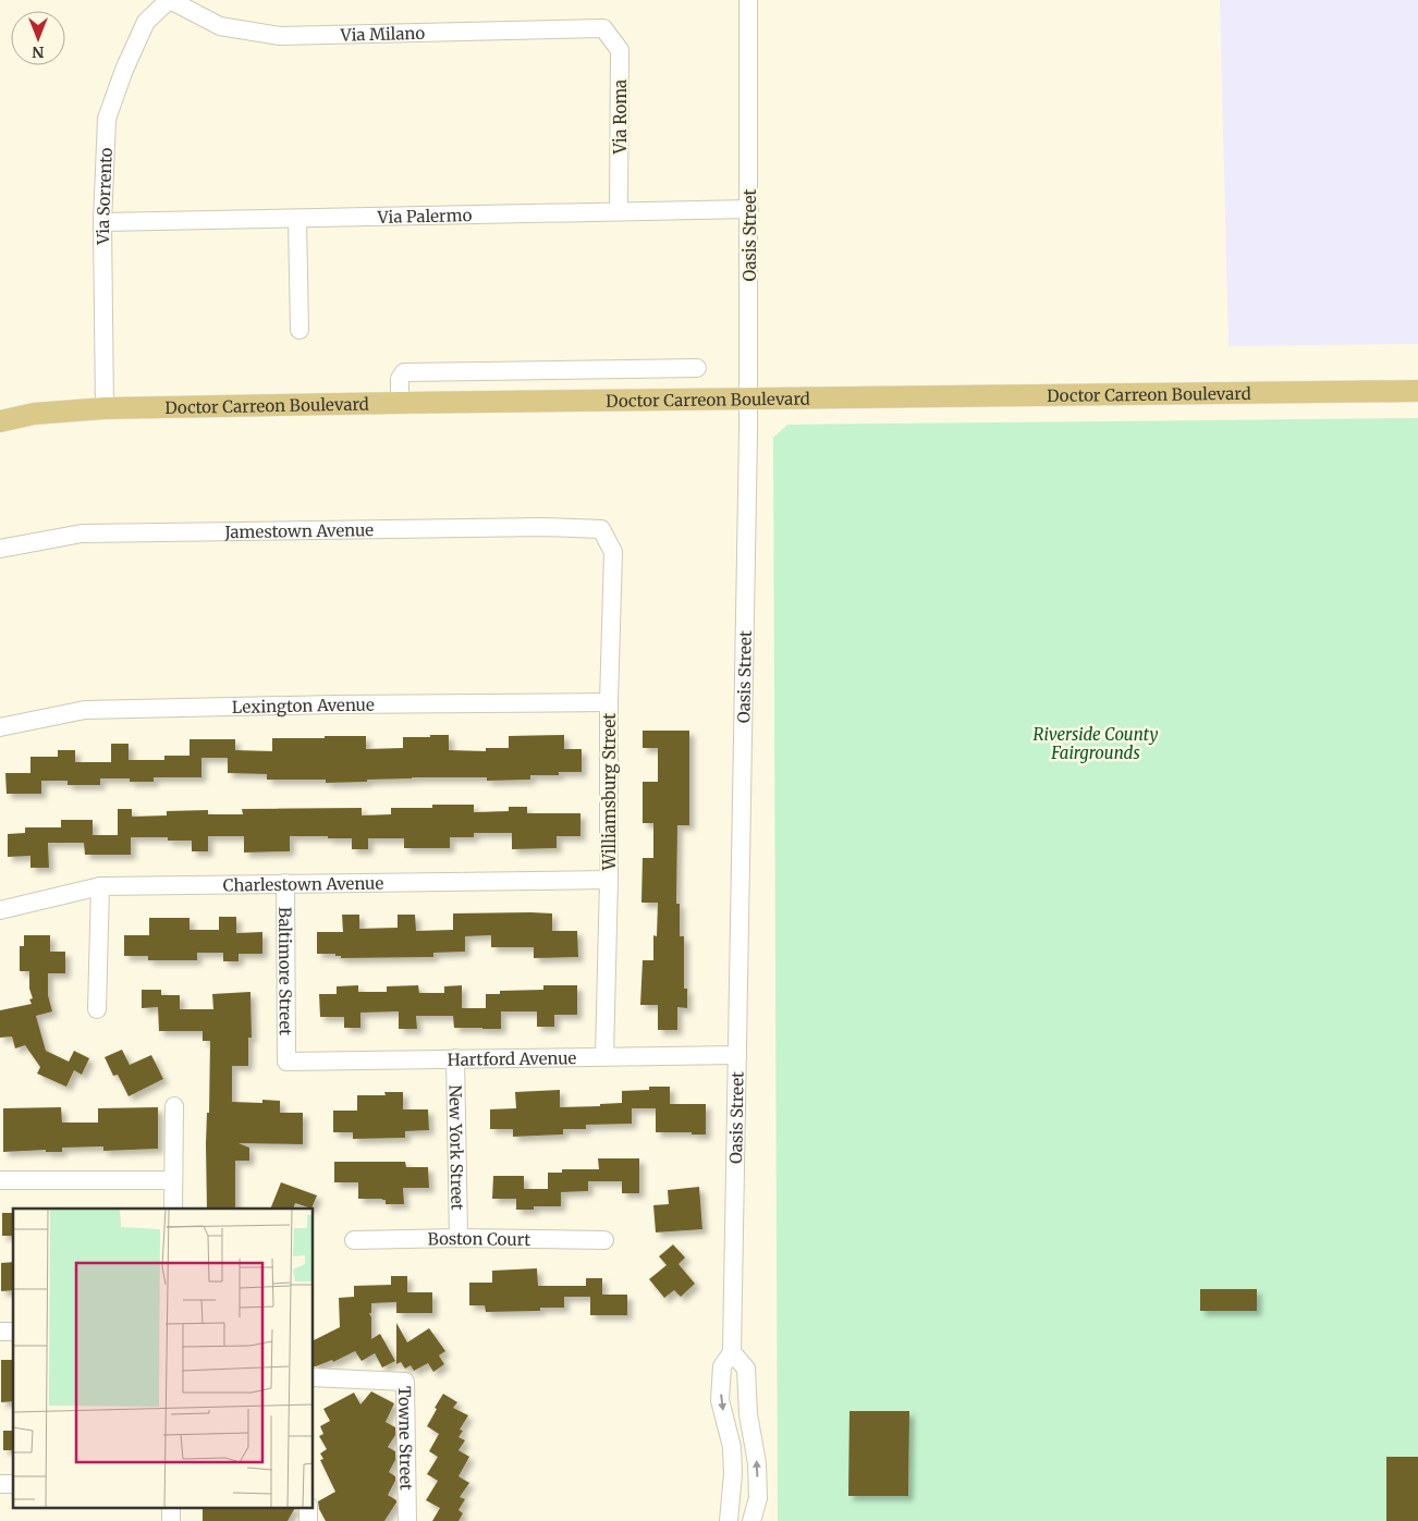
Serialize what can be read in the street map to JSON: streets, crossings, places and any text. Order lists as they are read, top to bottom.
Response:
{
  "streets": {
    "main road": ["Doctor Carreon Boulevard"],
    "street": [
      "Via Milano",
      "Via Roma",
      "Via Sorrento",
      "Via Palermo",
      "Oasis Street",
      "Jamestown Avenue",
      "Lexington Avenue",
      "Williamsburg Street",
      "Charlestown Avenue",
      "Baltimore Street",
      "Hartford Avenue",
      "New York Street",
      "Boston Court",
      "Towne Street"
    ]
  },
  "crossings": [
    ["Via Milano", "Via Roma"],
    ["Via Milano", "Via Sorrento"],
    ["Via Roma", "Via Palermo"],
    ["Via Sorrento", "Via Palermo"],
    ["Via Sorrento", "Doctor Carreon Boulevard"],
    ["Via Palermo", "Oasis Street"],
    ["Oasis Street", "Doctor Carreon Boulevard"],
    ["Oasis Street", "Hartford Avenue"],
    ["Jamestown Avenue", "Williamsburg Street"],
    ["Lexington Avenue", "Williamsburg Street"],
    ["Williamsburg Street", "Charlestown Avenue"],
    ["Williamsburg Street", "Hartford Avenue"],
    ["Charlestown Avenue", "Baltimore Street"],
    ["Baltimore Street", "Hartford Avenue"],
    ["Hartford Avenue", "New York Street"],
    ["New York Street", "Boston Court"]
  ],
  "parks": ["Riverside County Fairgrounds"],
  "north": "bottom"
}
